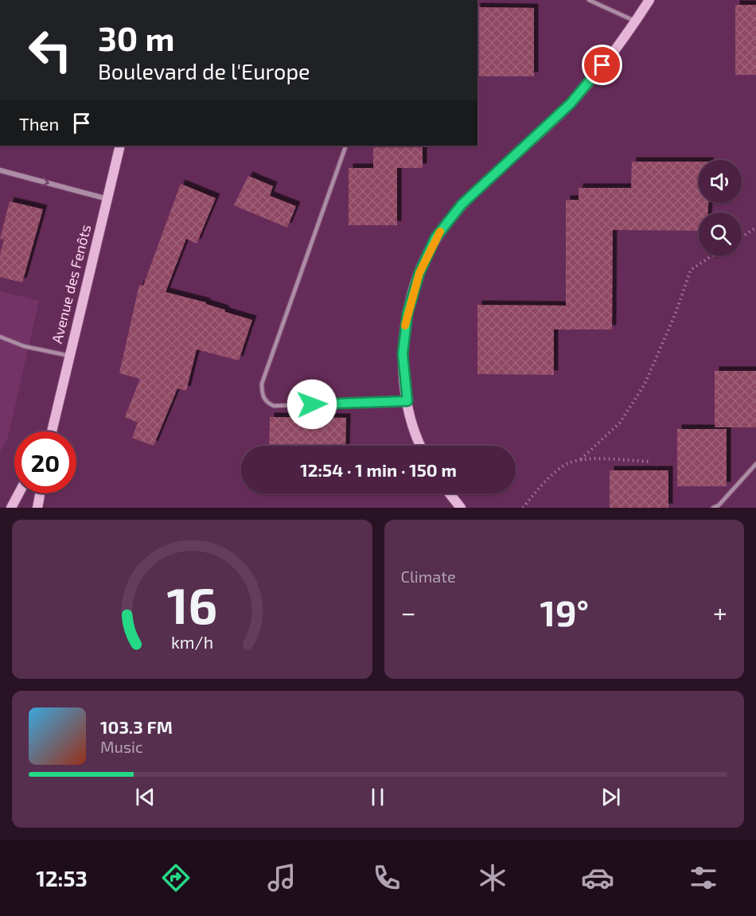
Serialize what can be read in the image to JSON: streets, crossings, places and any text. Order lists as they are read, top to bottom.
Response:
{
  "streets": {
    "street": ["Avenue des Fenôts"]
  },
  "page": {
    "turn": ["30 m", "Boulevard de l'Europe"],
    "then": "Then",
    "limit": "20",
    "trip": "12:54 · 1 min · 150 m",
    "tile": "Climate",
    "heat": ["−", "19°", "+"],
    "song": ["103.3 FM", "Music"],
    "tabs": "12:53",
    "gauge": ["16", "km/h"]
  }
}
